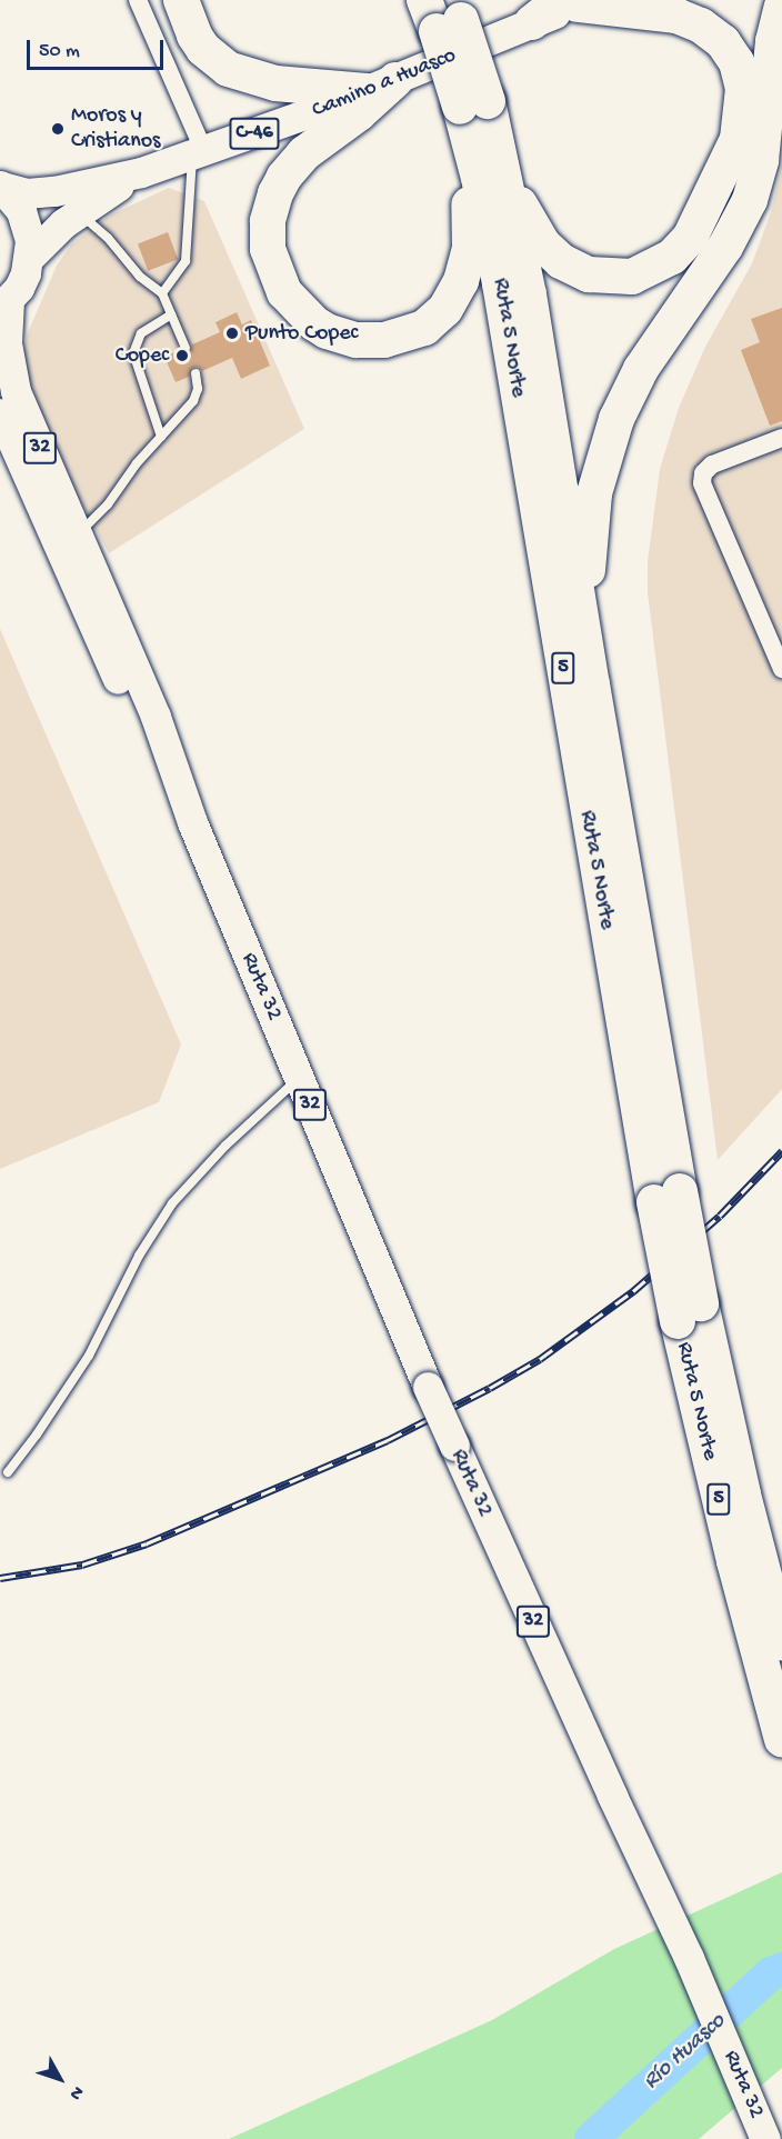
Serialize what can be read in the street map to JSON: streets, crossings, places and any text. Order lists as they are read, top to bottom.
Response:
{
  "streets": {
    "highway": ["Ruta 5 Norte", "5"],
    "main road": [
      "Camino a Huasco",
      "C-46",
      "32",
      "Ruta 32"
    ]
  },
  "crossings": [
    ["Camino a Huasco", "32"],
    ["32", "Ruta 32"]
  ],
  "water": ["Río Huasco"],
  "places": ["Moros y Cristianos", "Punto Copec", "Copec"],
  "scale_bar": "50 m",
  "north": "bottom right"
}
